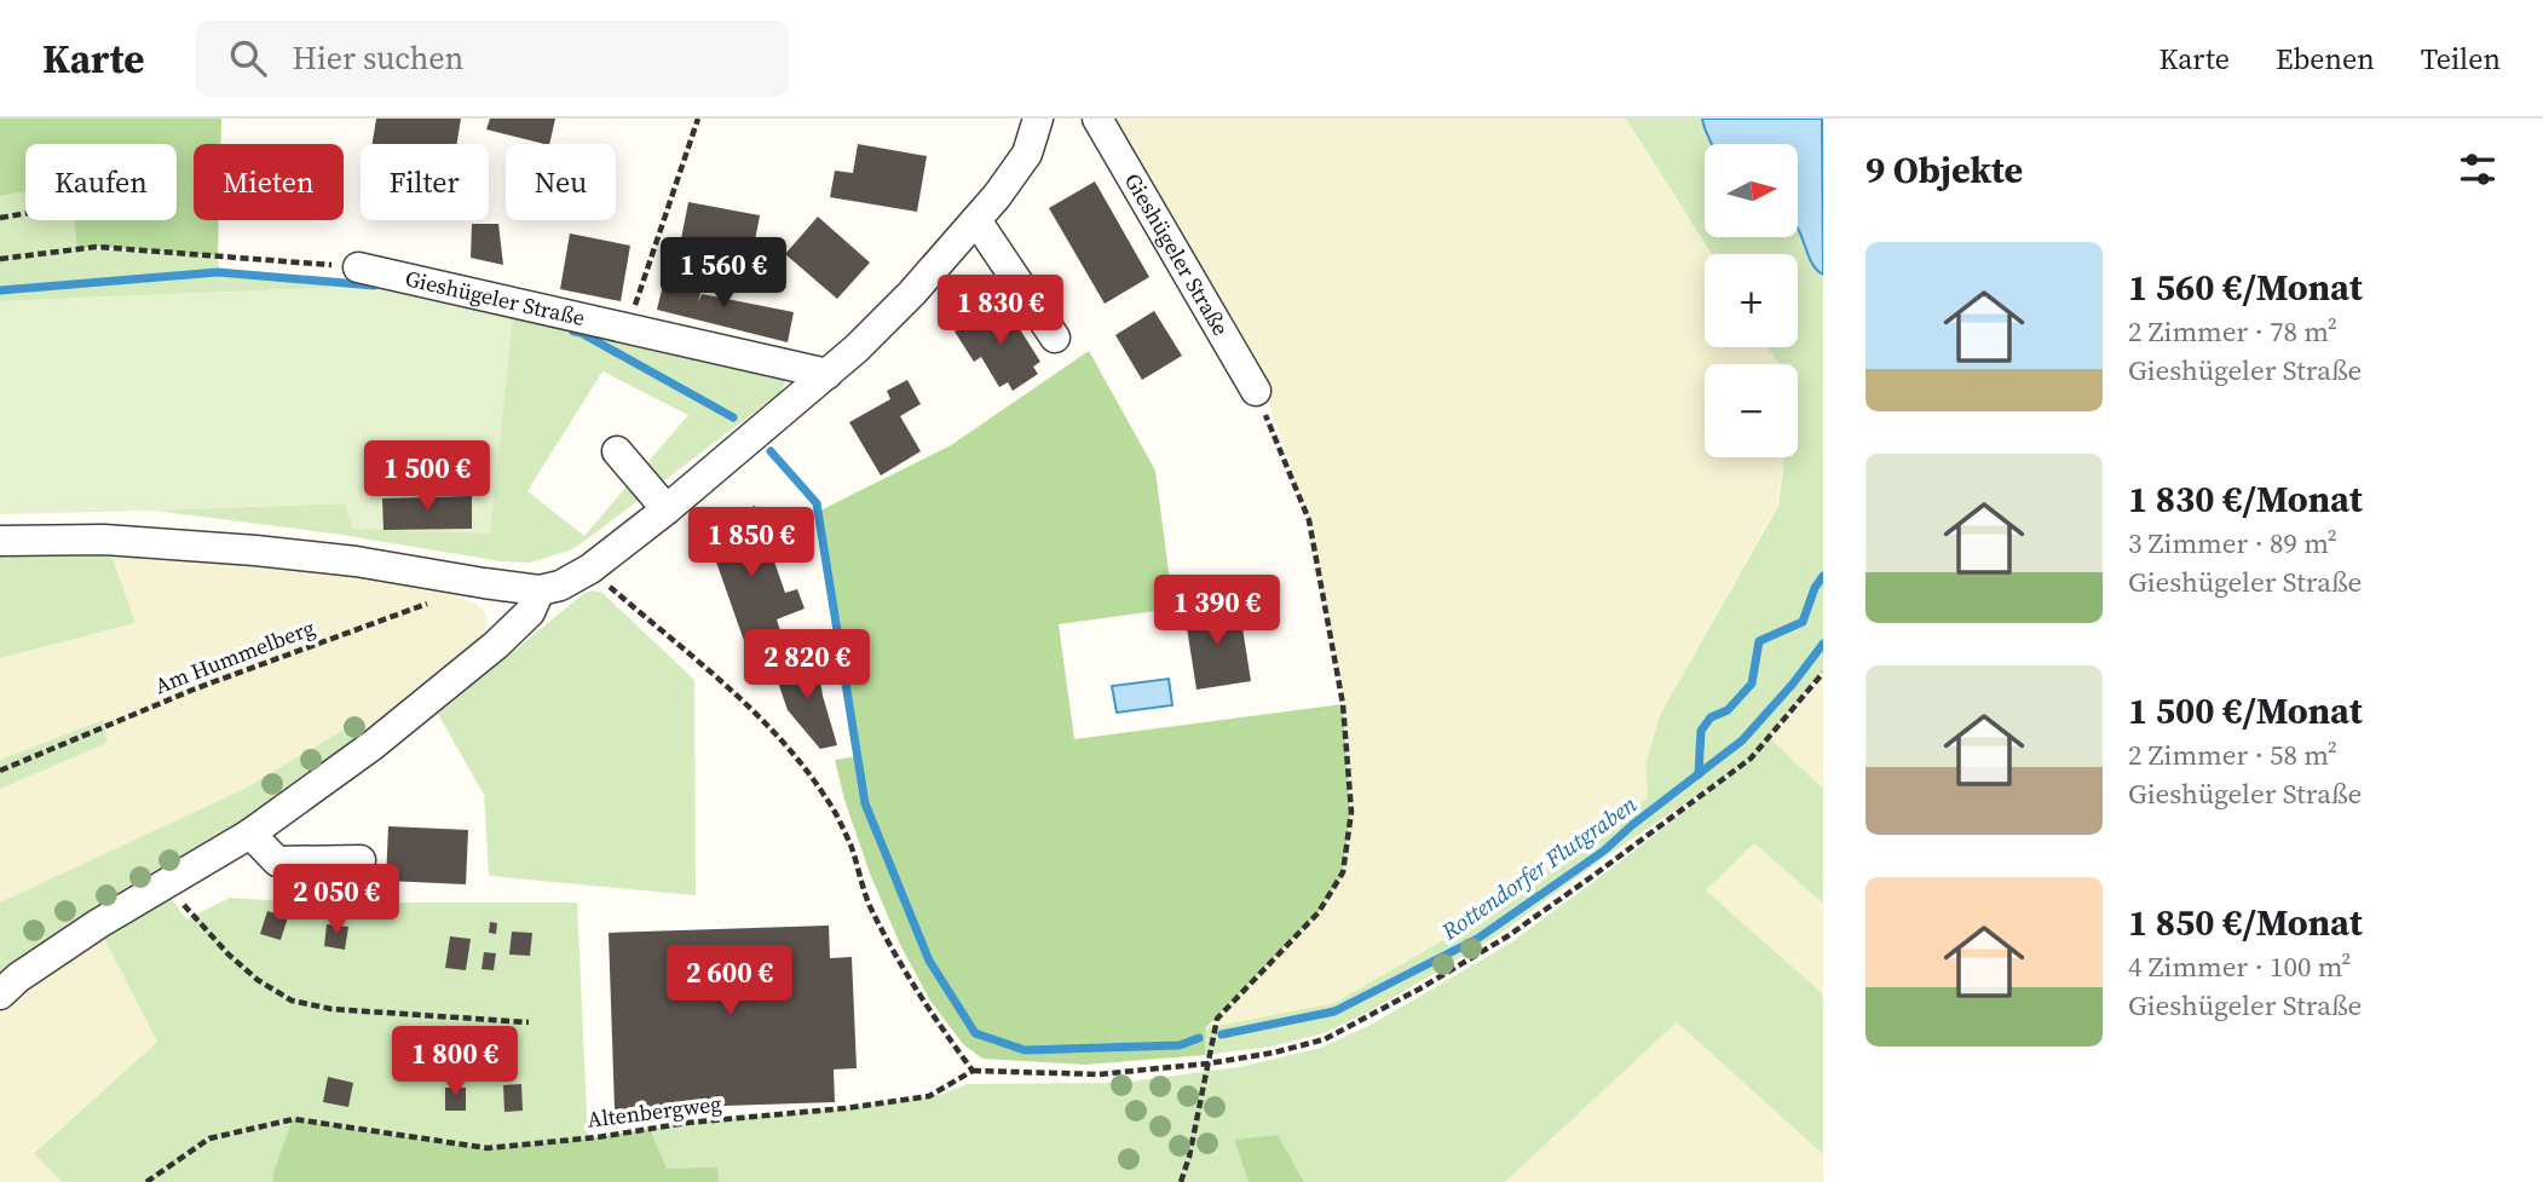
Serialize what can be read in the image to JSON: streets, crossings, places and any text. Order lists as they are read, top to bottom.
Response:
{
  "streets": {
    "street": ["Gieshügeler Straße"],
    "path": ["Am Hummelberg", "Altenbergweg"]
  },
  "water": ["Rottendorfer Flutgraben"],
  "north": "right",
  "page": {
    "header": "Karte",
    "search": "Hier suchen",
    "nav": ["Karte", "Ebenen", "Teilen"],
    "heading": "9 Objekte",
    "map_buttons": ["+", "−"],
    "chip": [
      "Kaufen",
      "Mieten",
      "Filter",
      "Neu"
    ],
    "list": [
      {
        "name": "1 560 €/Monat",
        "note": "2 Zimmer · 78 m² · Gieshügeler Straße"
      },
      {
        "name": "1 830 €/Monat",
        "note": "3 Zimmer · 89 m² · Gieshügeler Straße"
      },
      {
        "name": "1 500 €/Monat",
        "note": "2 Zimmer · 58 m² · Gieshügeler Straße"
      },
      {
        "name": "1 850 €/Monat",
        "note": "4 Zimmer · 100 m² · Gieshügeler Straße"
      }
    ],
    "price": [
      "1 560 €",
      "1 830 €",
      "1 500 €",
      "1 850 €",
      "1 390 €",
      "2 820 €",
      "2 050 €",
      "2 600 €",
      "1 800 €"
    ]
  }
}
